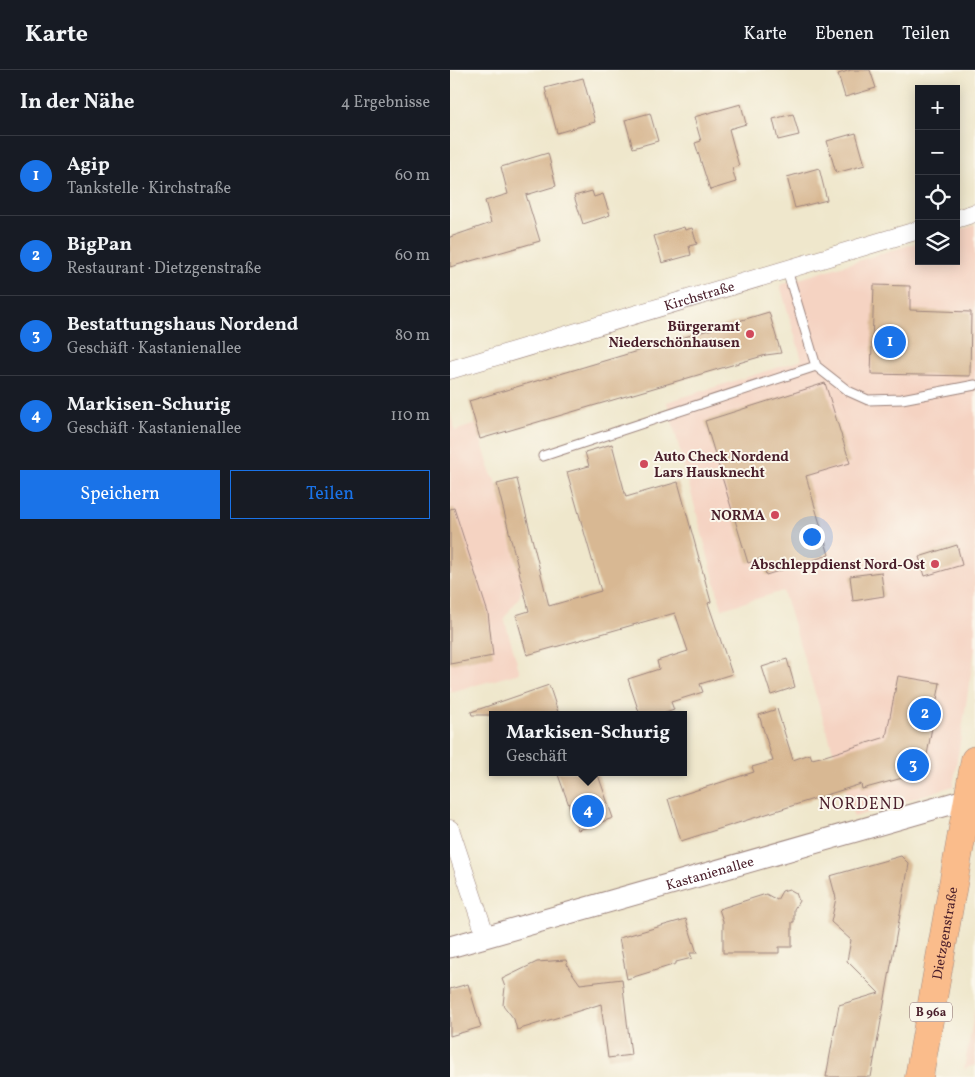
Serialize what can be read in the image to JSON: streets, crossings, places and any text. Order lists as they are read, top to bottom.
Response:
{
  "streets": {
    "main road": ["Dietzgenstraße", "B 96a"],
    "street": ["Kirchstraße", "Kastanienallee"]
  },
  "crossings": [
    ["Kastanienallee", "Dietzgenstraße"]
  ],
  "districts": ["NORDEND"],
  "places": [
    "Bürgeramt Niederschönhausen",
    "Auto Check Nordend Lars Hausknecht",
    "NORMA",
    "Abschleppdienst Nord-Ost"
  ],
  "page": {
    "header": "Karte",
    "nav": ["Karte", "Ebenen", "Teilen"],
    "heading": ["In der Nähe", "4 Ergebnisse"],
    "map_buttons": ["+", "−"],
    "list": [
      {
        "mark": "1",
        "name": "Agip",
        "note": "Tankstelle · Kirchstraße",
        "value": "60 m"
      },
      {
        "mark": "2",
        "name": "BigPan",
        "note": "Restaurant · Dietzgenstraße",
        "value": "60 m"
      },
      {
        "mark": "3",
        "name": "Bestattungshaus Nordend",
        "note": "Geschäft · Kastanienallee",
        "value": "80 m"
      },
      {
        "mark": "4",
        "name": "Markisen-Schurig",
        "note": "Geschäft · Kastanienallee",
        "value": "110 m"
      }
    ],
    "pins": [
      "1",
      "2",
      "3",
      "4"
    ],
    "buttons": ["Speichern", "Teilen"],
    "popup": ["Markisen-Schurig", "Geschäft"]
  }
}
